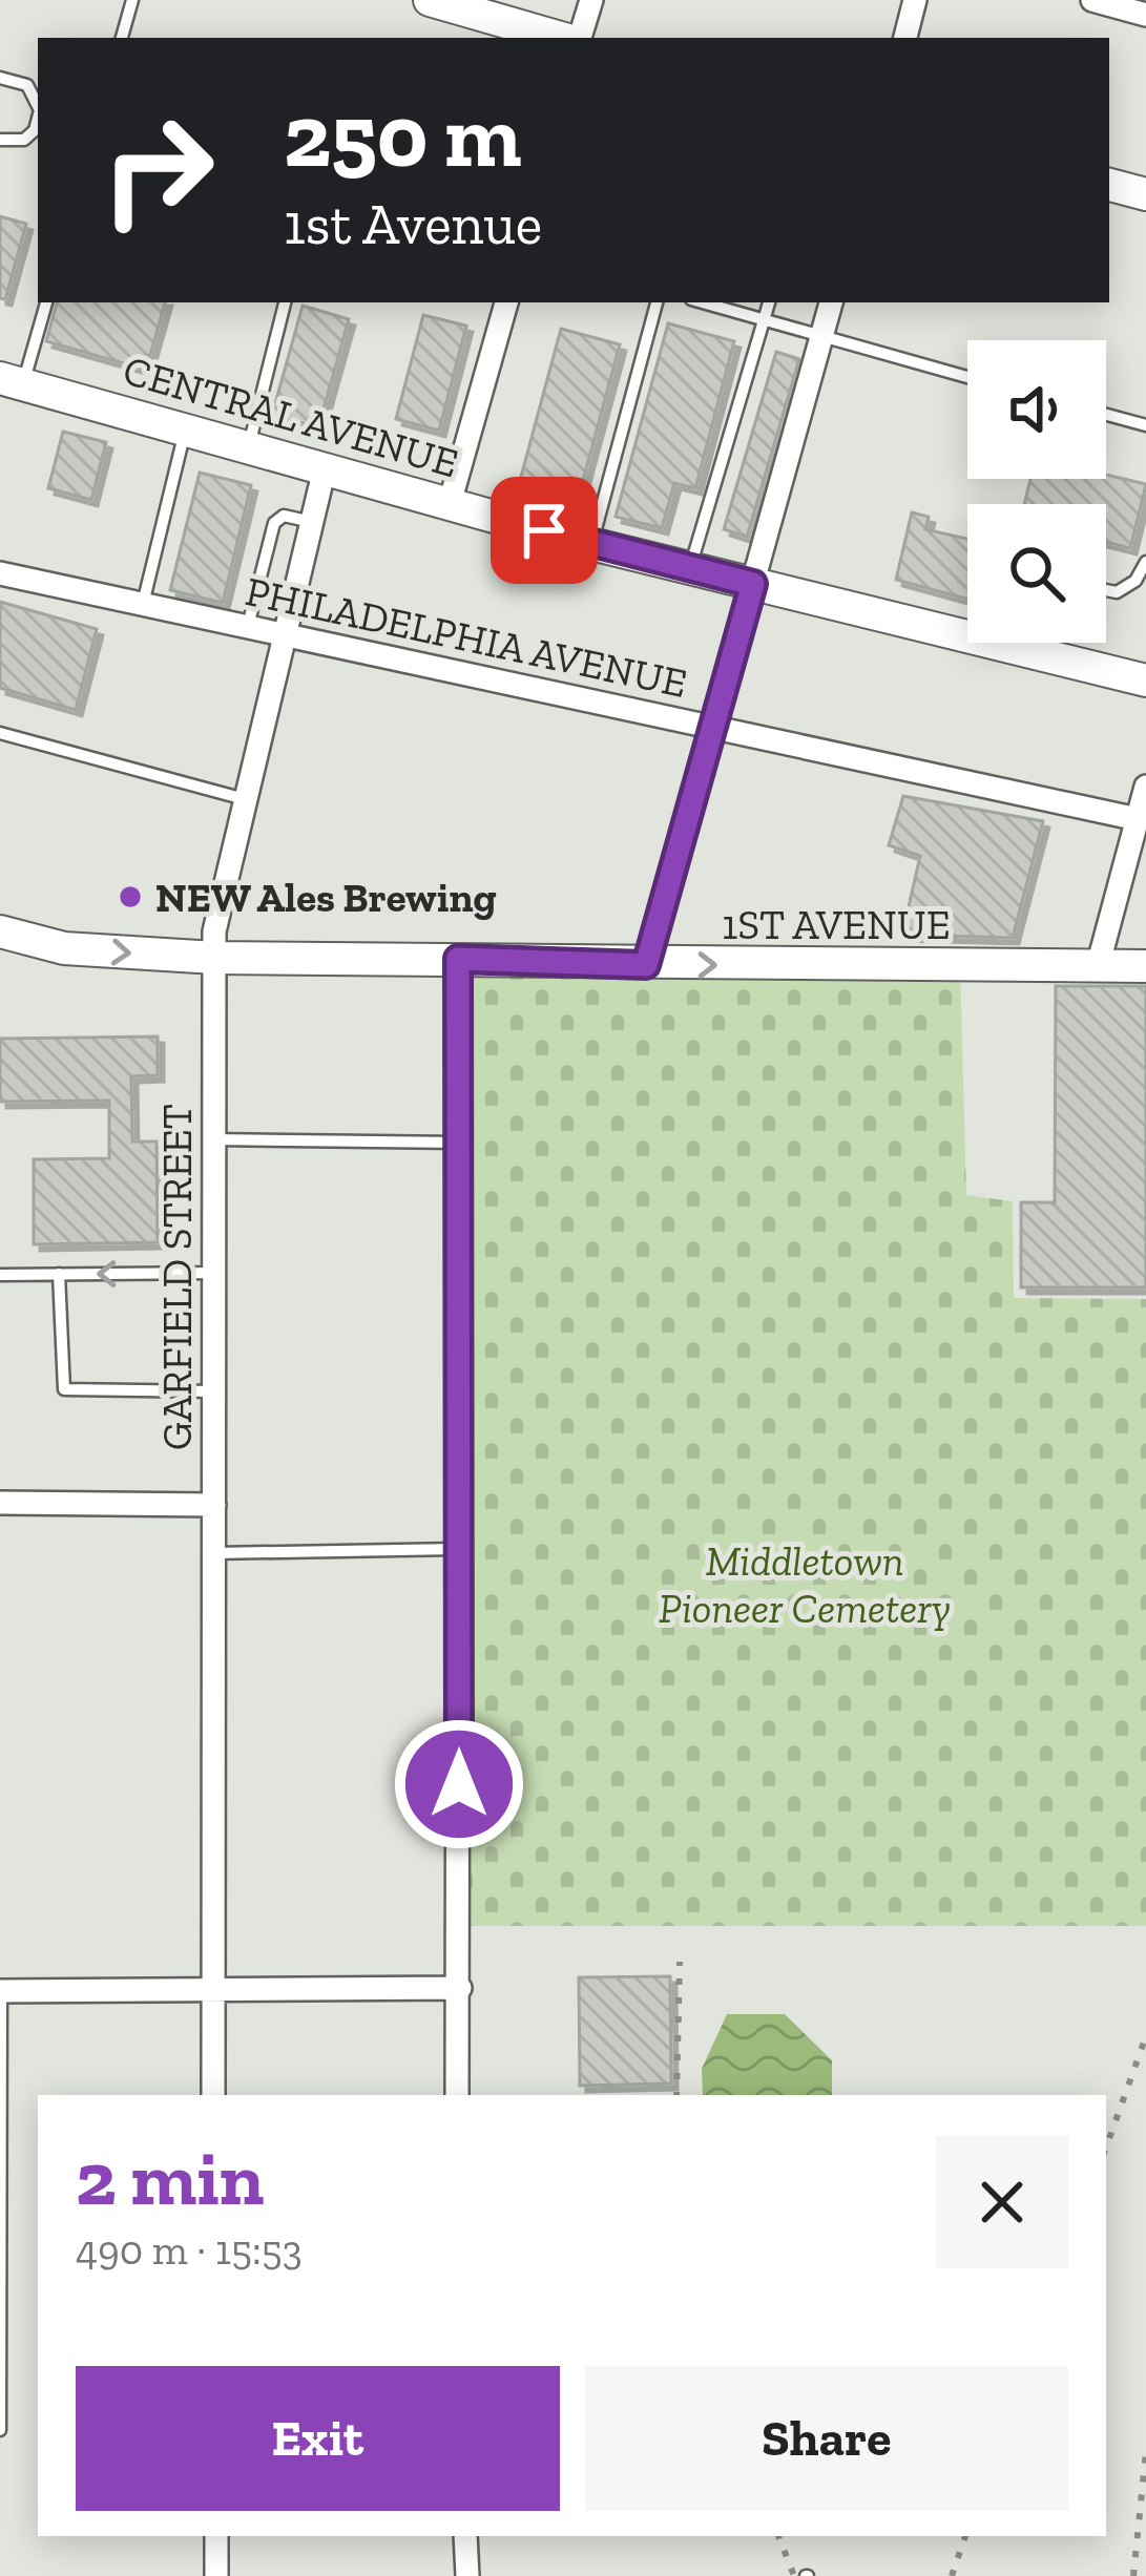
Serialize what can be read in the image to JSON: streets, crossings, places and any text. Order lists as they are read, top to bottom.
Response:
{
  "streets": {
    "street": [
      "CENTRAL AVENUE",
      "PHILADELPHIA AVENUE",
      "1ST AVENUE",
      "GARFIELD STREET"
    ]
  },
  "crossings": [
    ["CENTRAL AVENUE", "GARFIELD STREET"],
    ["PHILADELPHIA AVENUE", "GARFIELD STREET"],
    ["1ST AVENUE", "GARFIELD STREET"]
  ],
  "one_way": ["1ST AVENUE"],
  "parks": ["Middletown Pioneer Cemetery"],
  "places": ["NEW Ales Brewing"],
  "page": {
    "turn": ["250 m", "1st Avenue"],
    "heading": ["2 min", "490 m · 15:53"],
    "buttons": ["Exit", "Share"]
  }
}
